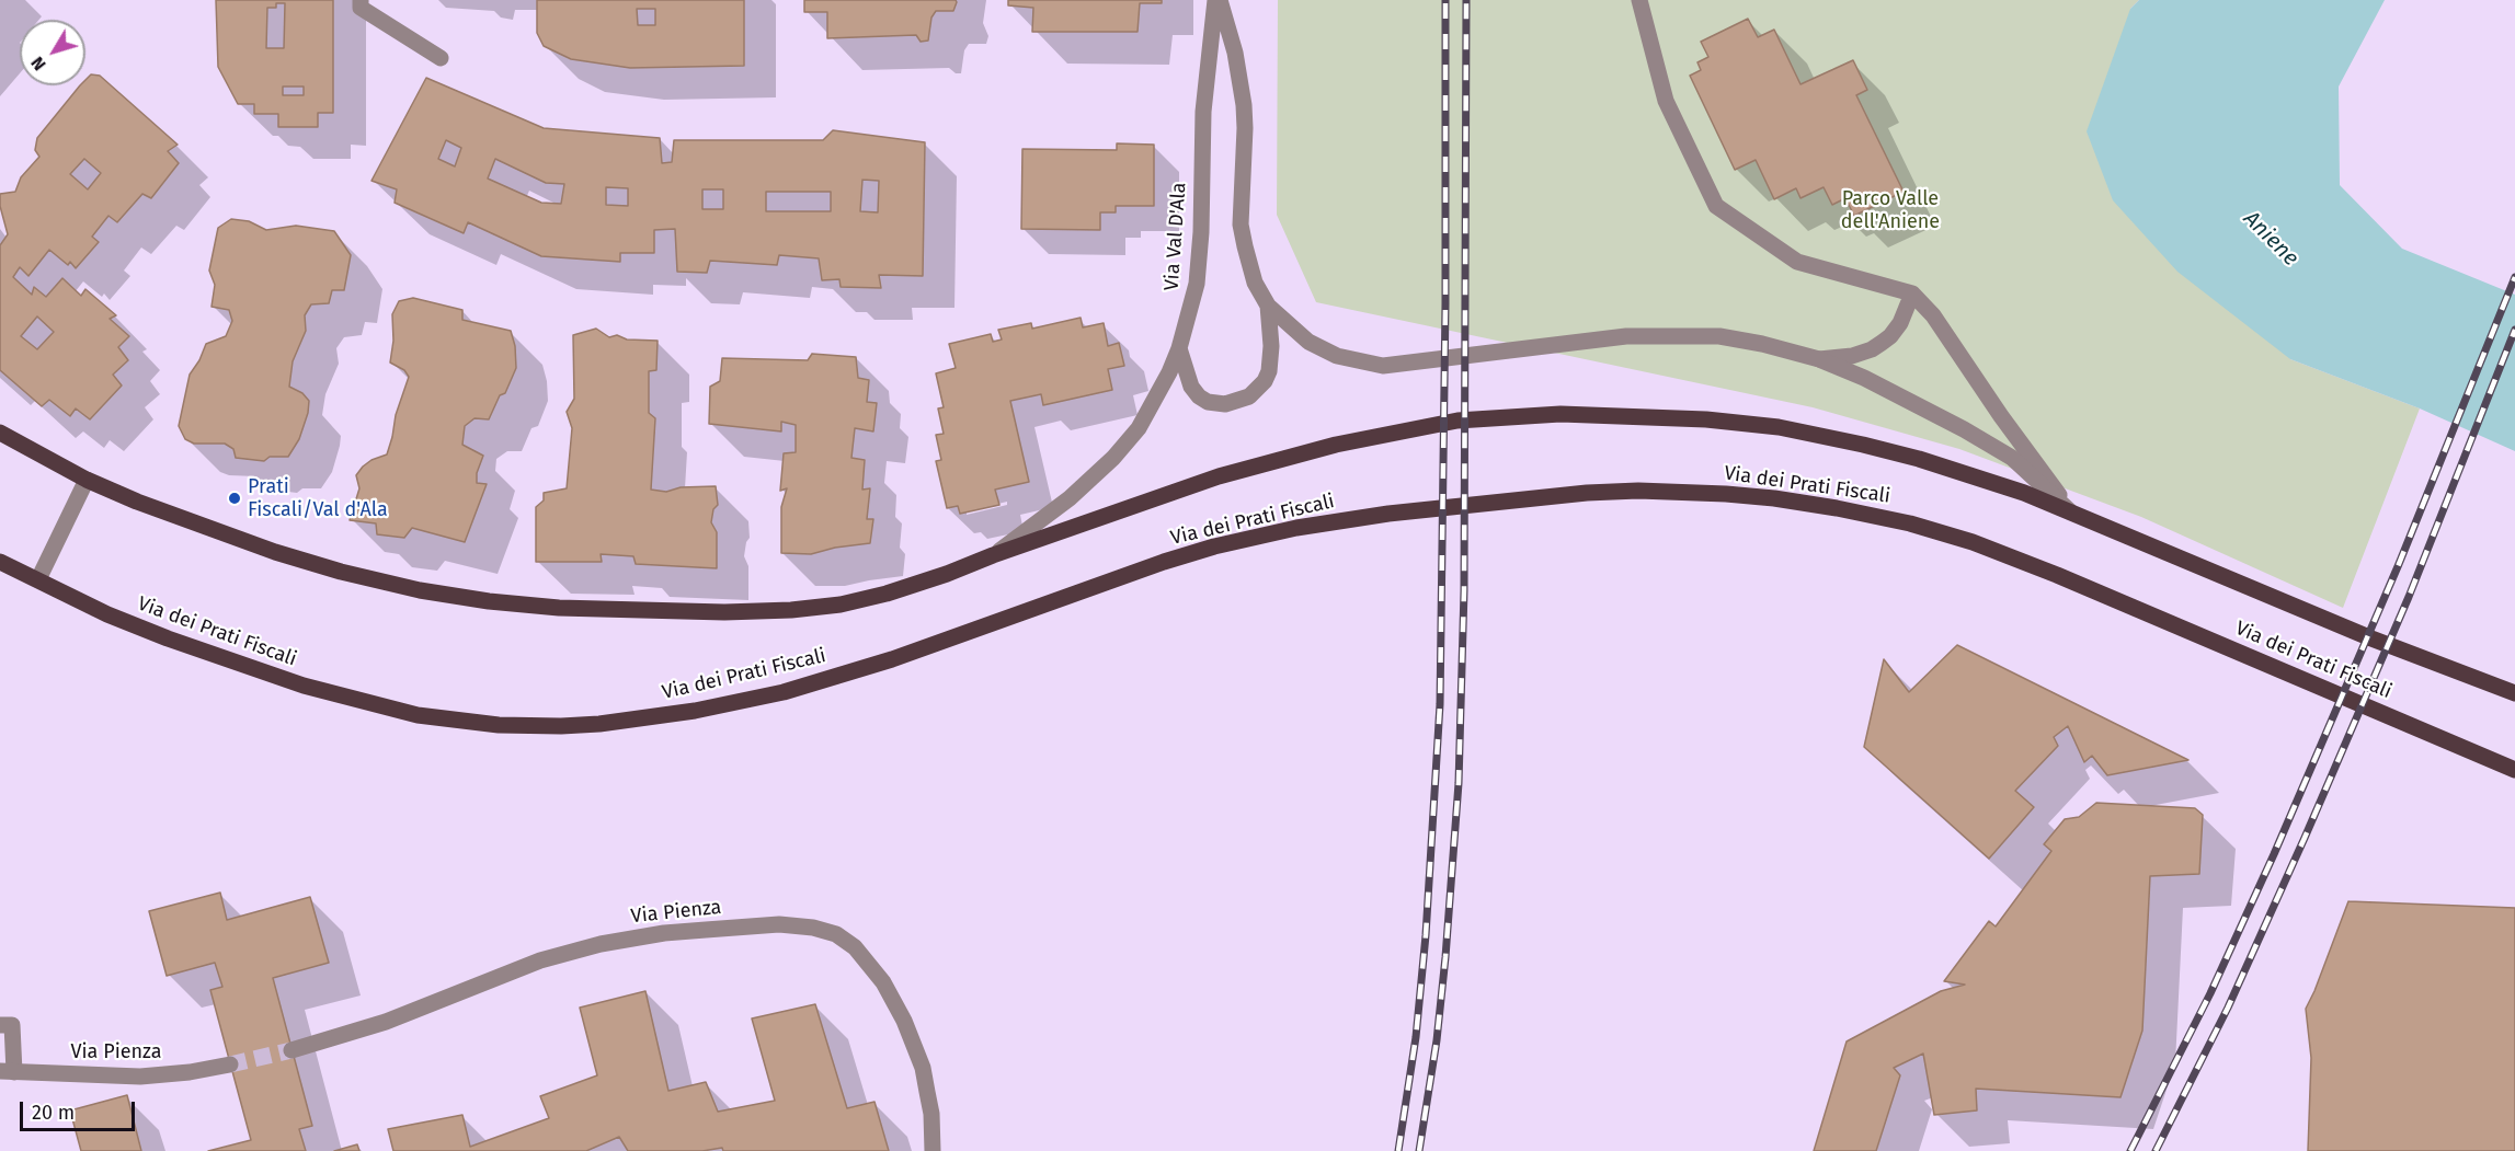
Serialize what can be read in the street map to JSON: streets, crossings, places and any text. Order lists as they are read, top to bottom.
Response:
{
  "streets": {
    "main road": ["Via dei Prati Fiscali"],
    "street": ["Via Val D'Ala", "Via Pienza"]
  },
  "water": ["Aniene"],
  "parks": ["Parco Valle dell'Aniene"],
  "places": ["Prati Fiscali/Val d'Ala"],
  "scale_bar": "20 m",
  "north": "bottom left"
}
